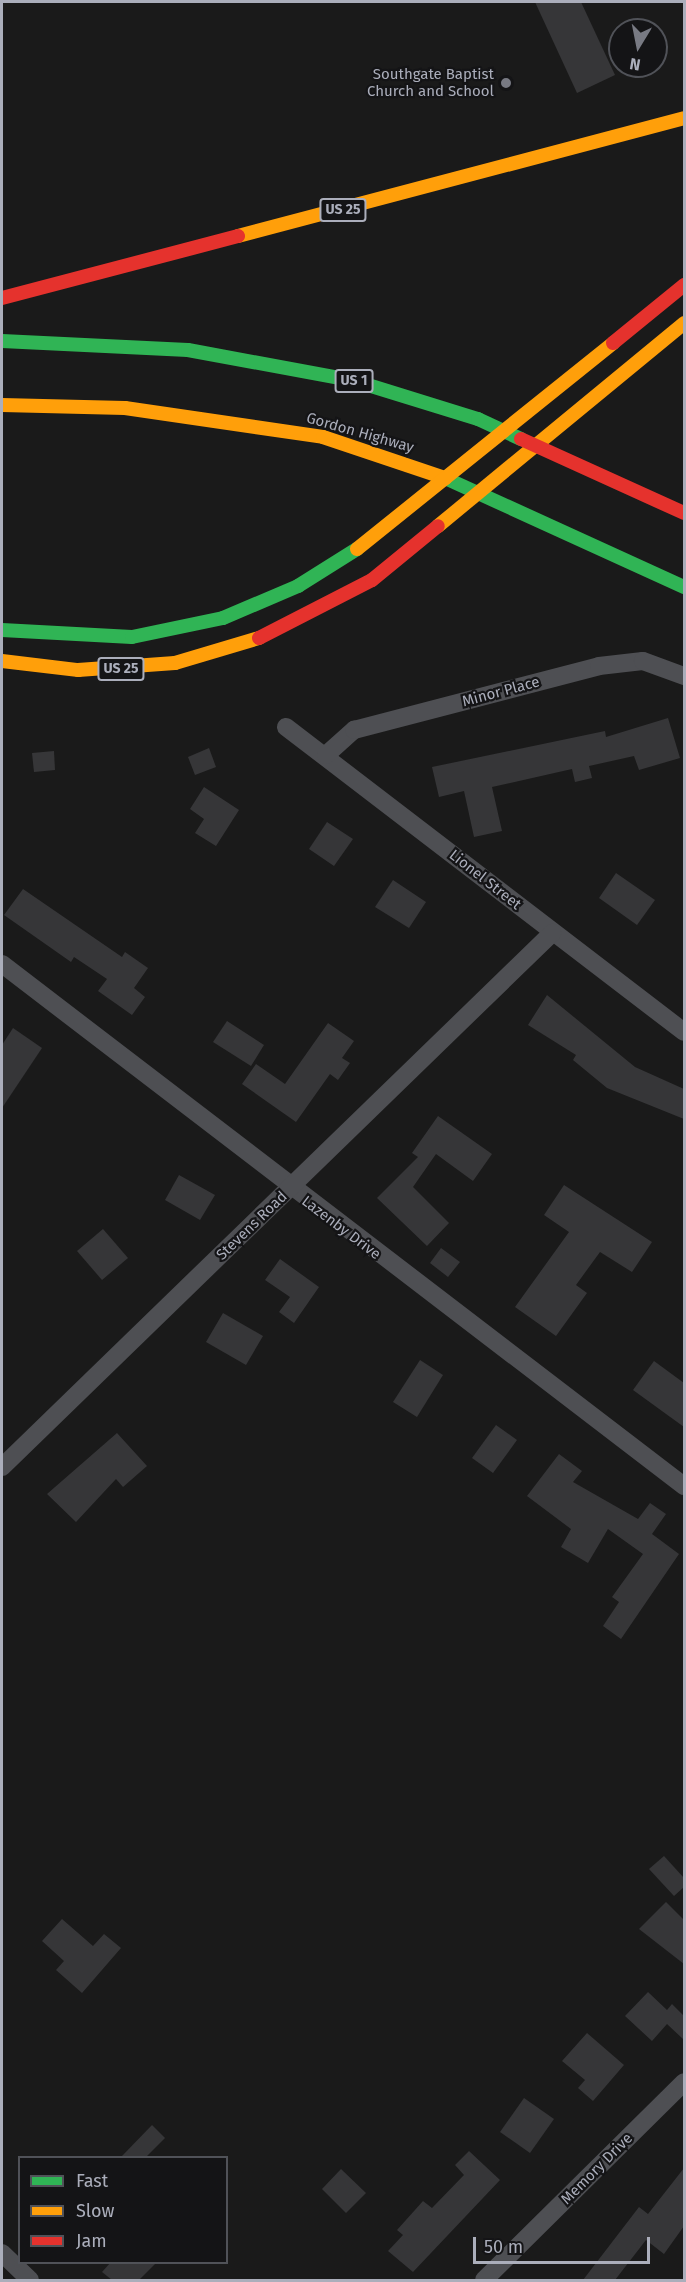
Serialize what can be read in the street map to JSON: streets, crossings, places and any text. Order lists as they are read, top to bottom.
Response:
{
  "streets": {
    "highway": ["US 25", "US 1", "Gordon Highway"],
    "street": [
      "Minor Place",
      "Lionel Street",
      "Stevens Road",
      "Lazenby Drive",
      "Memory Drive"
    ]
  },
  "crossings": [
    ["Minor Place", "Lionel Street"],
    ["Lionel Street", "Stevens Road"],
    ["Stevens Road", "Lazenby Drive"]
  ],
  "places": ["Southgate Baptist Church and School"],
  "legend": ["Fast", "Slow", "Jam"],
  "scale_bar": "50 m",
  "north": "bottom"
}
